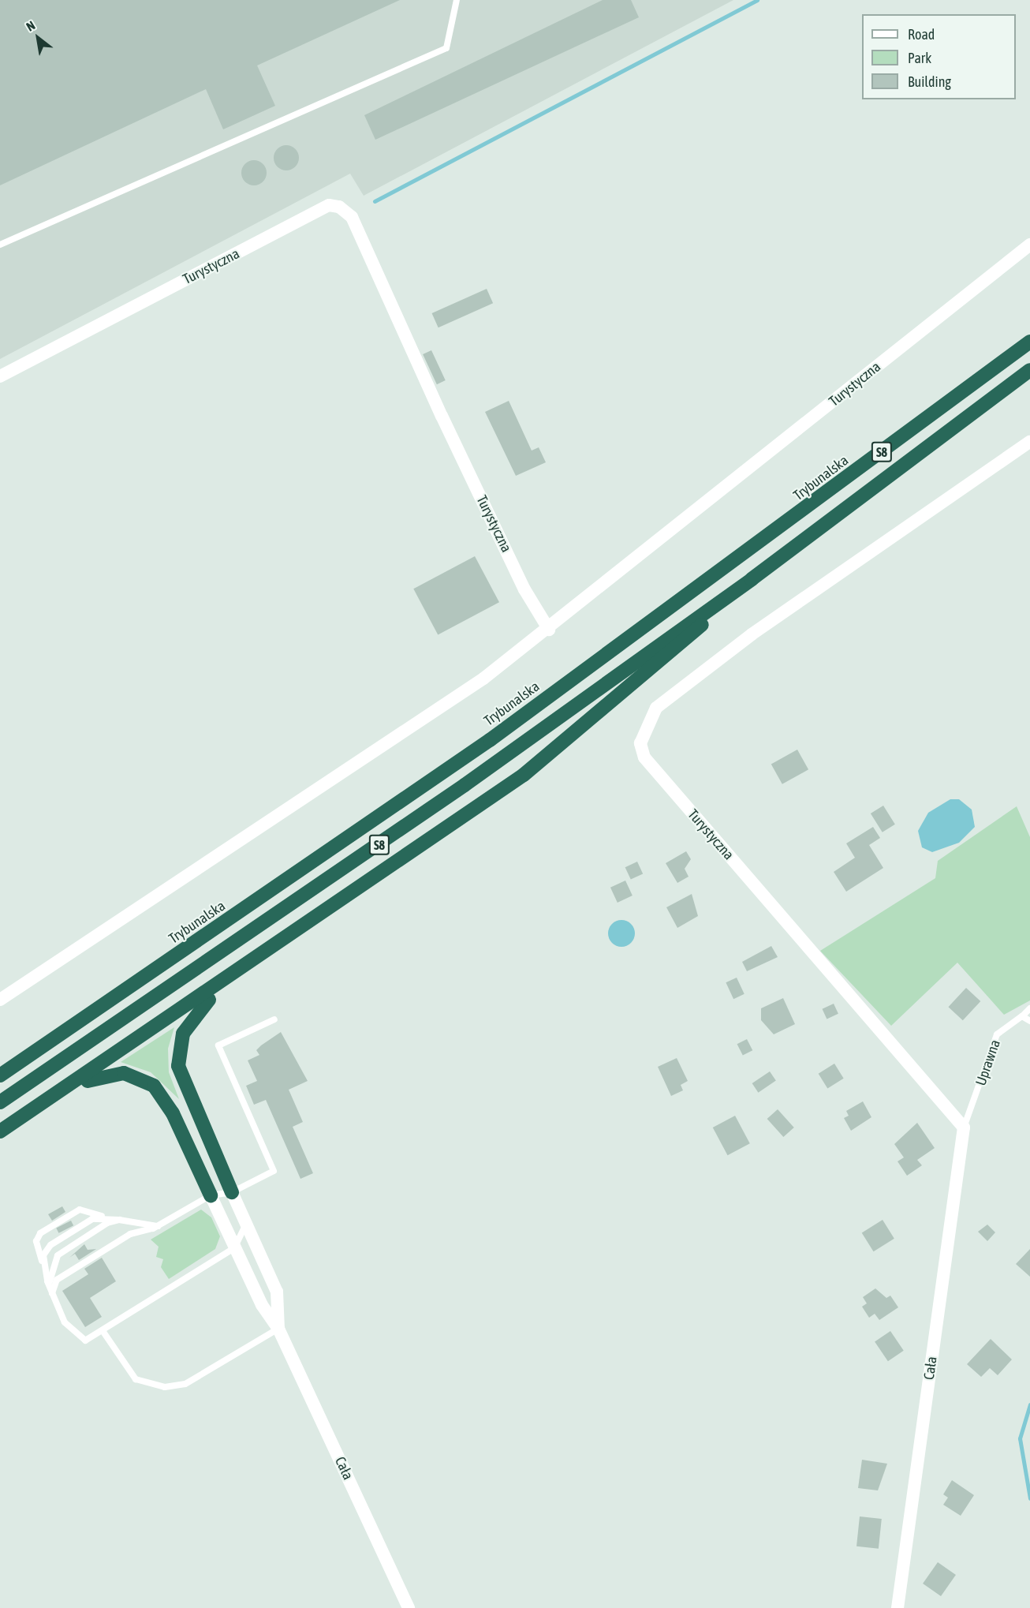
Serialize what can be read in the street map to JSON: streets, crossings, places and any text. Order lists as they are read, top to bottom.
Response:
{
  "streets": {
    "highway": ["S8", "Trybunalska"],
    "street": ["Turystyczna", "Cała"],
    "lane": ["Uprawna"]
  },
  "crossings": [
    ["Turystyczna", "Uprawna"],
    ["Turystyczna", "Cała"],
    ["Uprawna", "Cała"]
  ],
  "legend": ["Road", "Park", "Building"],
  "north": "top left"
}
